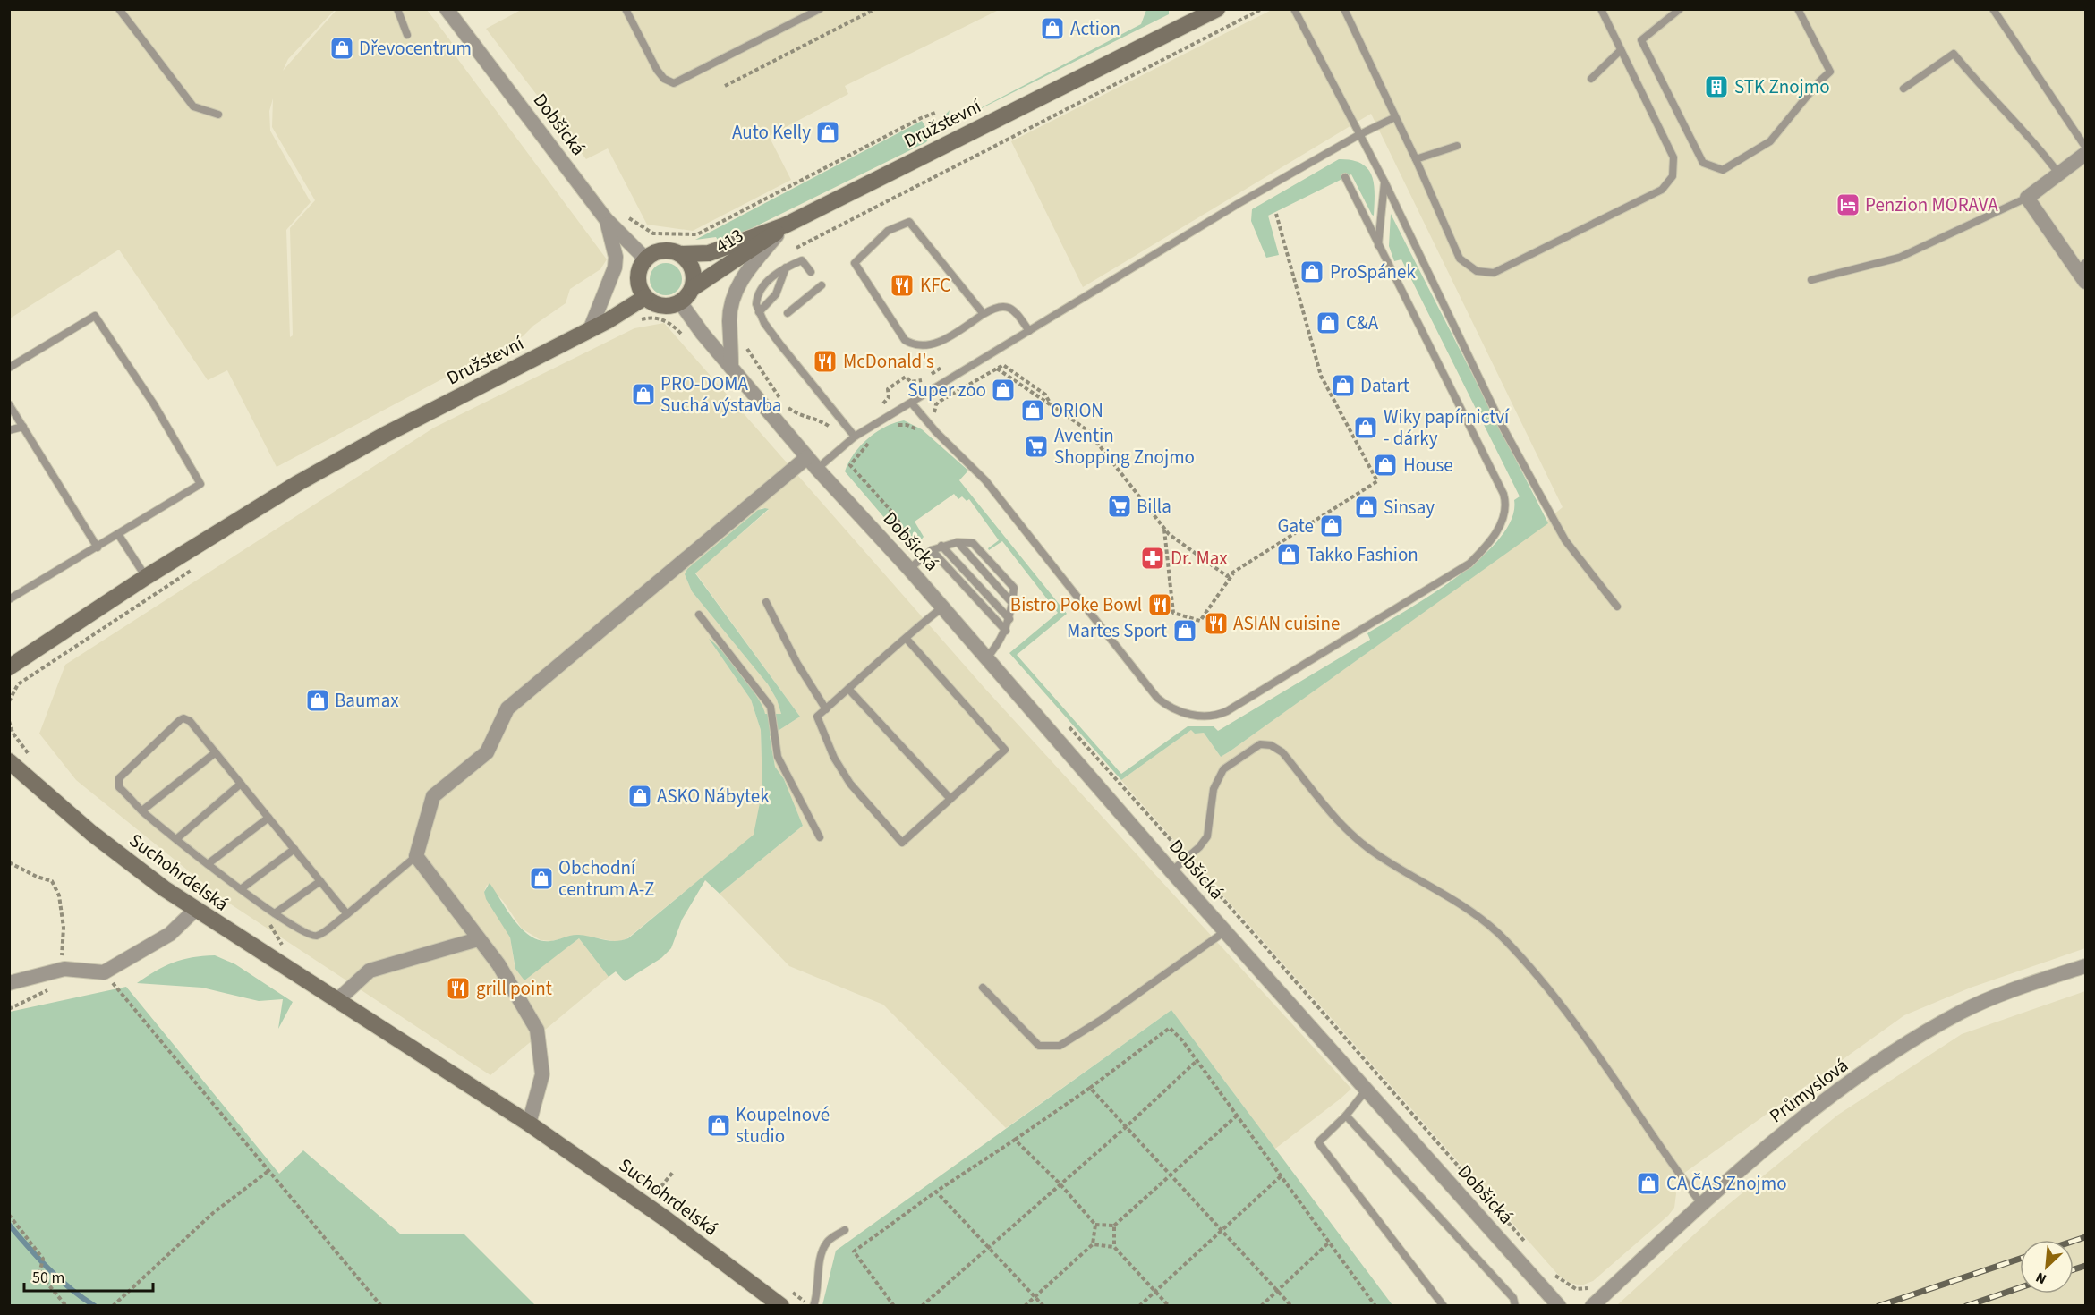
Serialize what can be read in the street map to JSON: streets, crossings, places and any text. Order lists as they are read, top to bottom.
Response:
{
  "streets": {
    "main road": ["Družstevní", "413", "Suchohrdelská"],
    "street": ["Dobšická", "Průmyslová"]
  },
  "crossings": [
    ["Družstevní", "Dobšická"],
    ["Družstevní", "413"],
    ["Dobšická", "413"]
  ],
  "places": {
    "shop": [
      "Action",
      "Dřevocentrum",
      "Auto Kelly",
      "ProSpánek",
      "C&A",
      "Datart",
      "Super zoo",
      "PRO-DOMA Suchá výstavba",
      "ORION",
      "Wiky papírnictví - dárky",
      "House",
      "Sinsay",
      "Gate",
      "Takko Fashion",
      "Martes Sport",
      "Baumax",
      "ASKO Nábytek",
      "Obchodní centrum A-Z",
      "Koupelnové studio",
      "CA ČAS Znojmo"
    ],
    "building": ["STK Znojmo"],
    "hotel": ["Penzion MORAVA"],
    "restaurant": [
      "KFC",
      "McDonald's",
      "Bistro Poke Bowl",
      "ASIAN cuisine",
      "grill point"
    ],
    "supermarket": ["Aventin Shopping Znojmo", "Billa"],
    "pharmacy": ["Dr. Max"]
  },
  "scale_bar": "50 m",
  "north": "bottom left"
}
